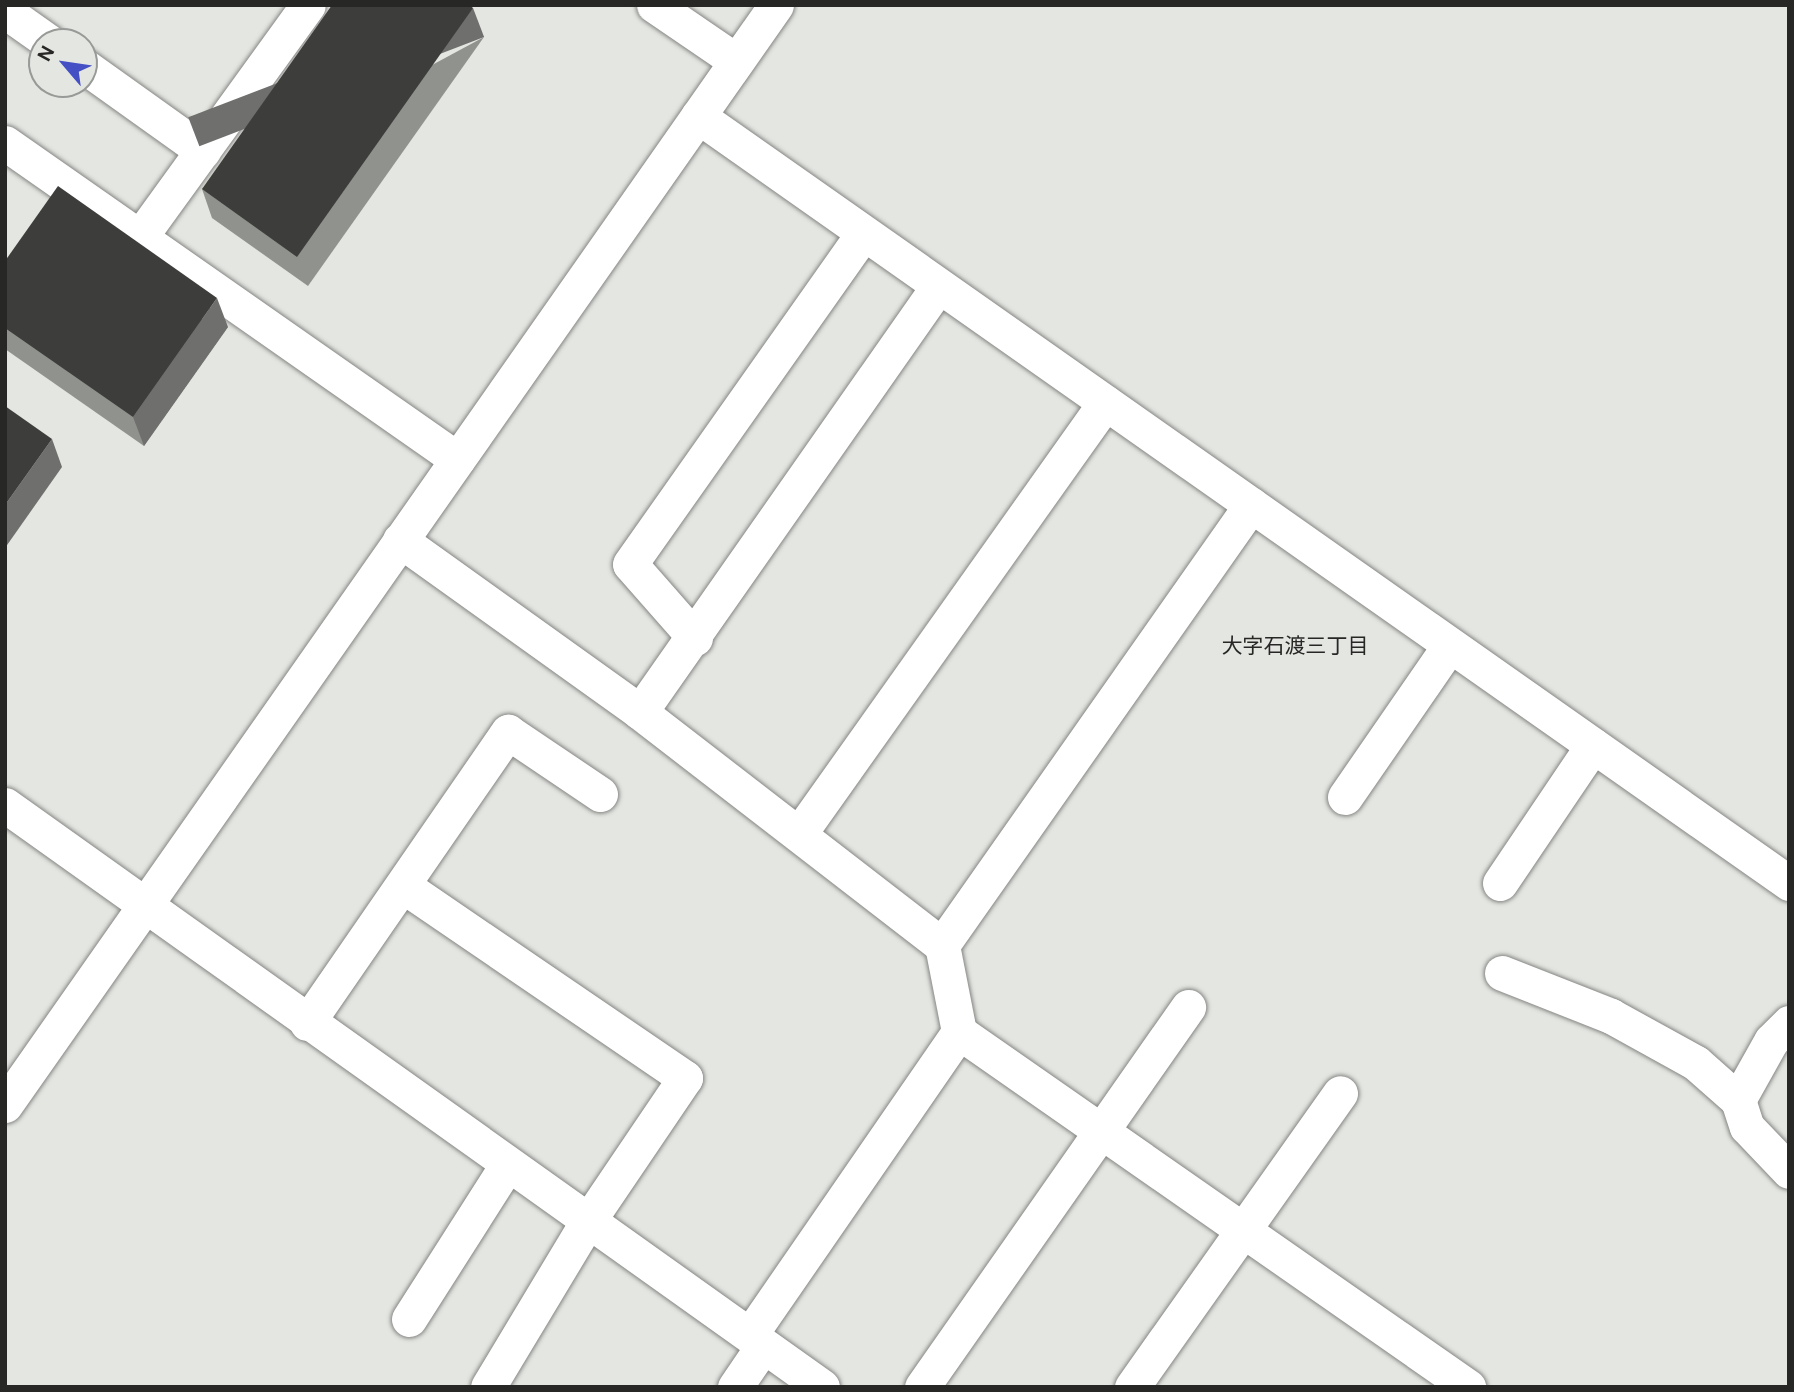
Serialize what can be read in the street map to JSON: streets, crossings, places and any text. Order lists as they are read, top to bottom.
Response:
{
  "districts": ["大字石渡三丁目"],
  "north": "top left"
}
